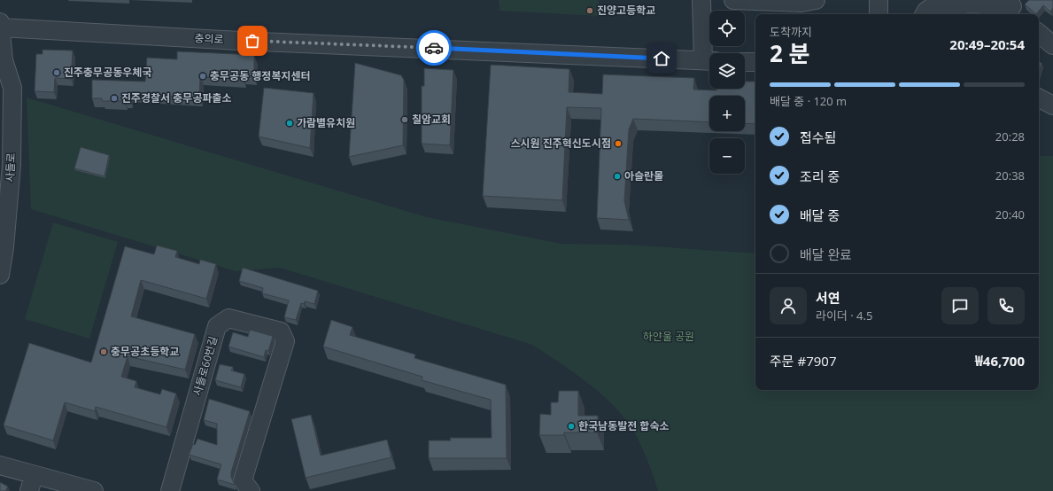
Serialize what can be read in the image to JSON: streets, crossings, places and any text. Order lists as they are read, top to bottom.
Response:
{
  "streets": {
    "street": ["충의로", "사들로", "사들로60번길"]
  },
  "crossings": [
    ["충의로", "사들로"]
  ],
  "parks": ["하얀울 공원"],
  "places": [
    "진양고등학교",
    "진주충무공동우체국",
    "충무공동 행정복지센터",
    "진주경찰서 충무공파출소",
    "칠암교회",
    "가람별유치원",
    "스시원 진주혁신도시점",
    "아슬란몰",
    "충무공초등학교",
    "한국남동발전 합숙소"
  ],
  "page": {
    "map_buttons": ["+", "−"],
    "heading": ["2 분", "도착까지", "20:49–20:54"],
    "panel": [
      "서연",
      "라이더 · 4.5",
      "주문 #7907",
      "₩46,700"
    ],
    "bar": "배달 중 · 120 m",
    "list": [
      ["접수됨", "20:28"],
      ["조리 중", "20:38"],
      ["배달 중", "20:40"],
      "배달 완료"
    ]
  }
}
